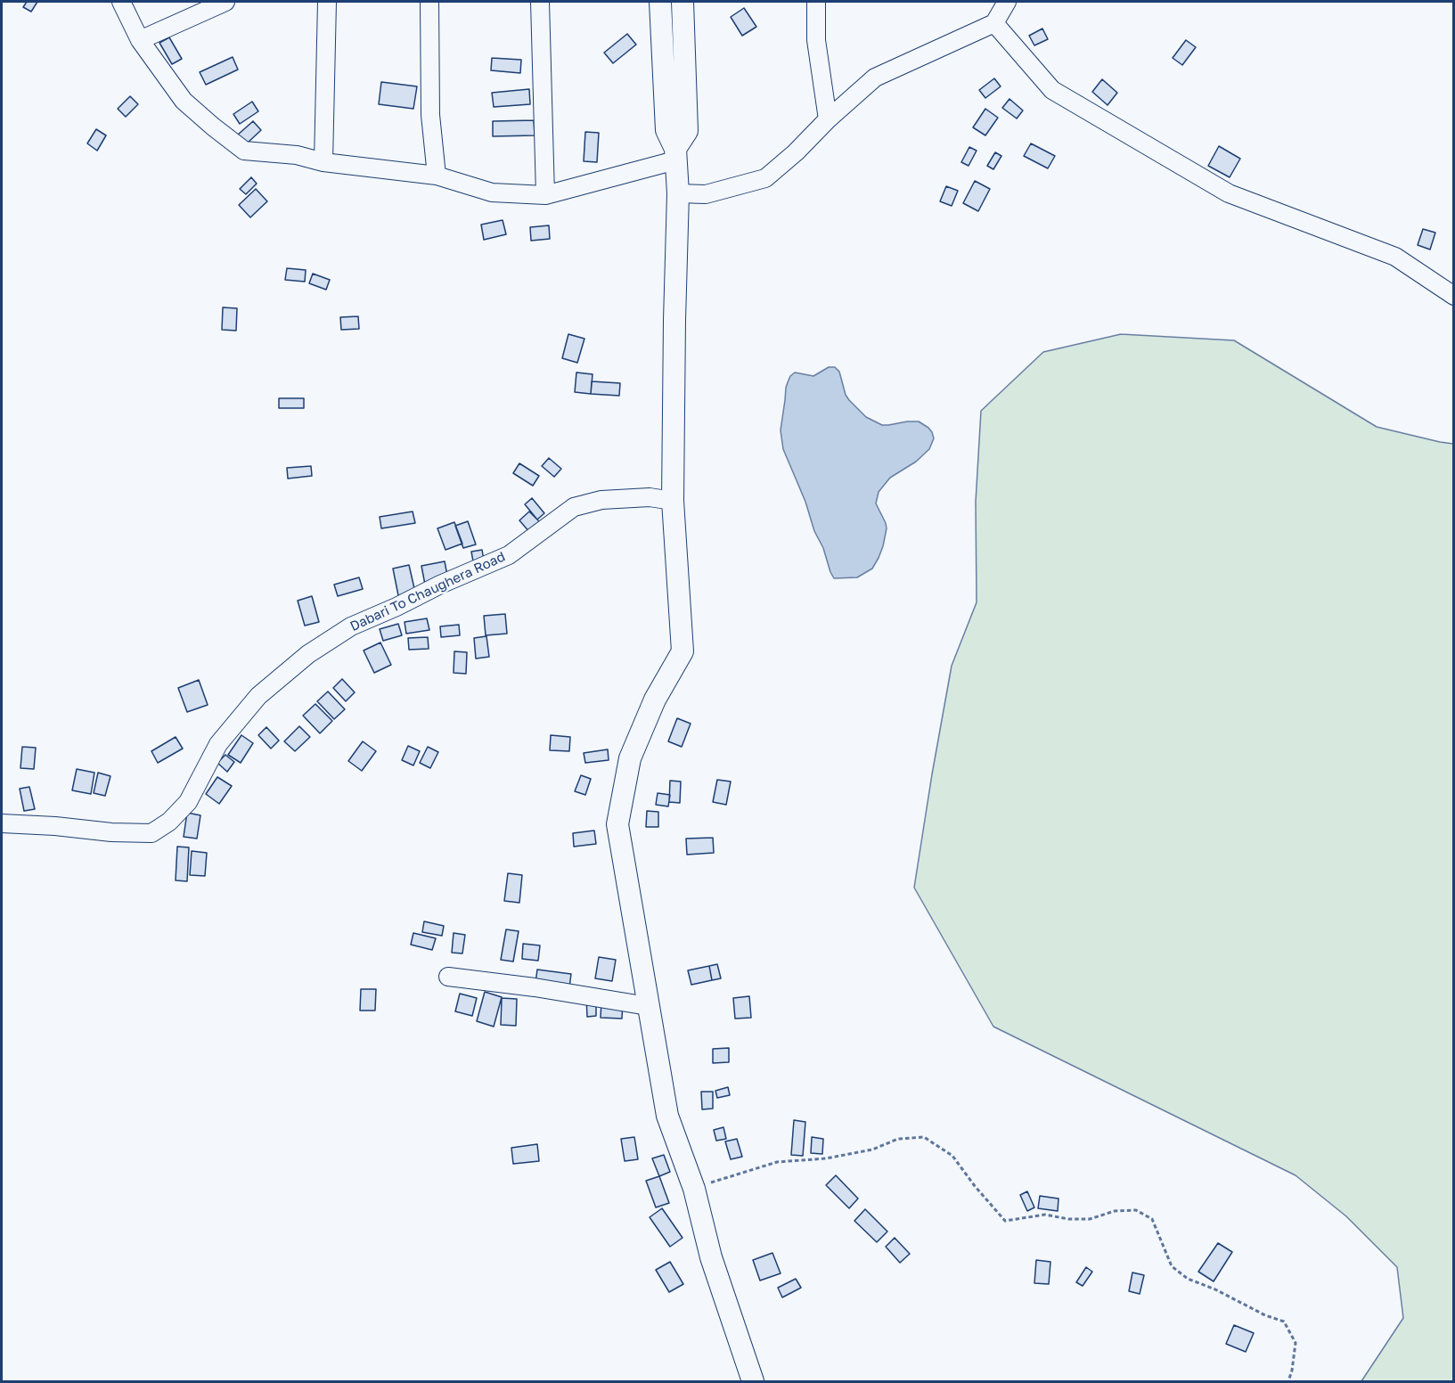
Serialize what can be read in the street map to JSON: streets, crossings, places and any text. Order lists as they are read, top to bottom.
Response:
{
  "streets": {
    "street": ["Dabari To Chaughera Road"]
  }
}
